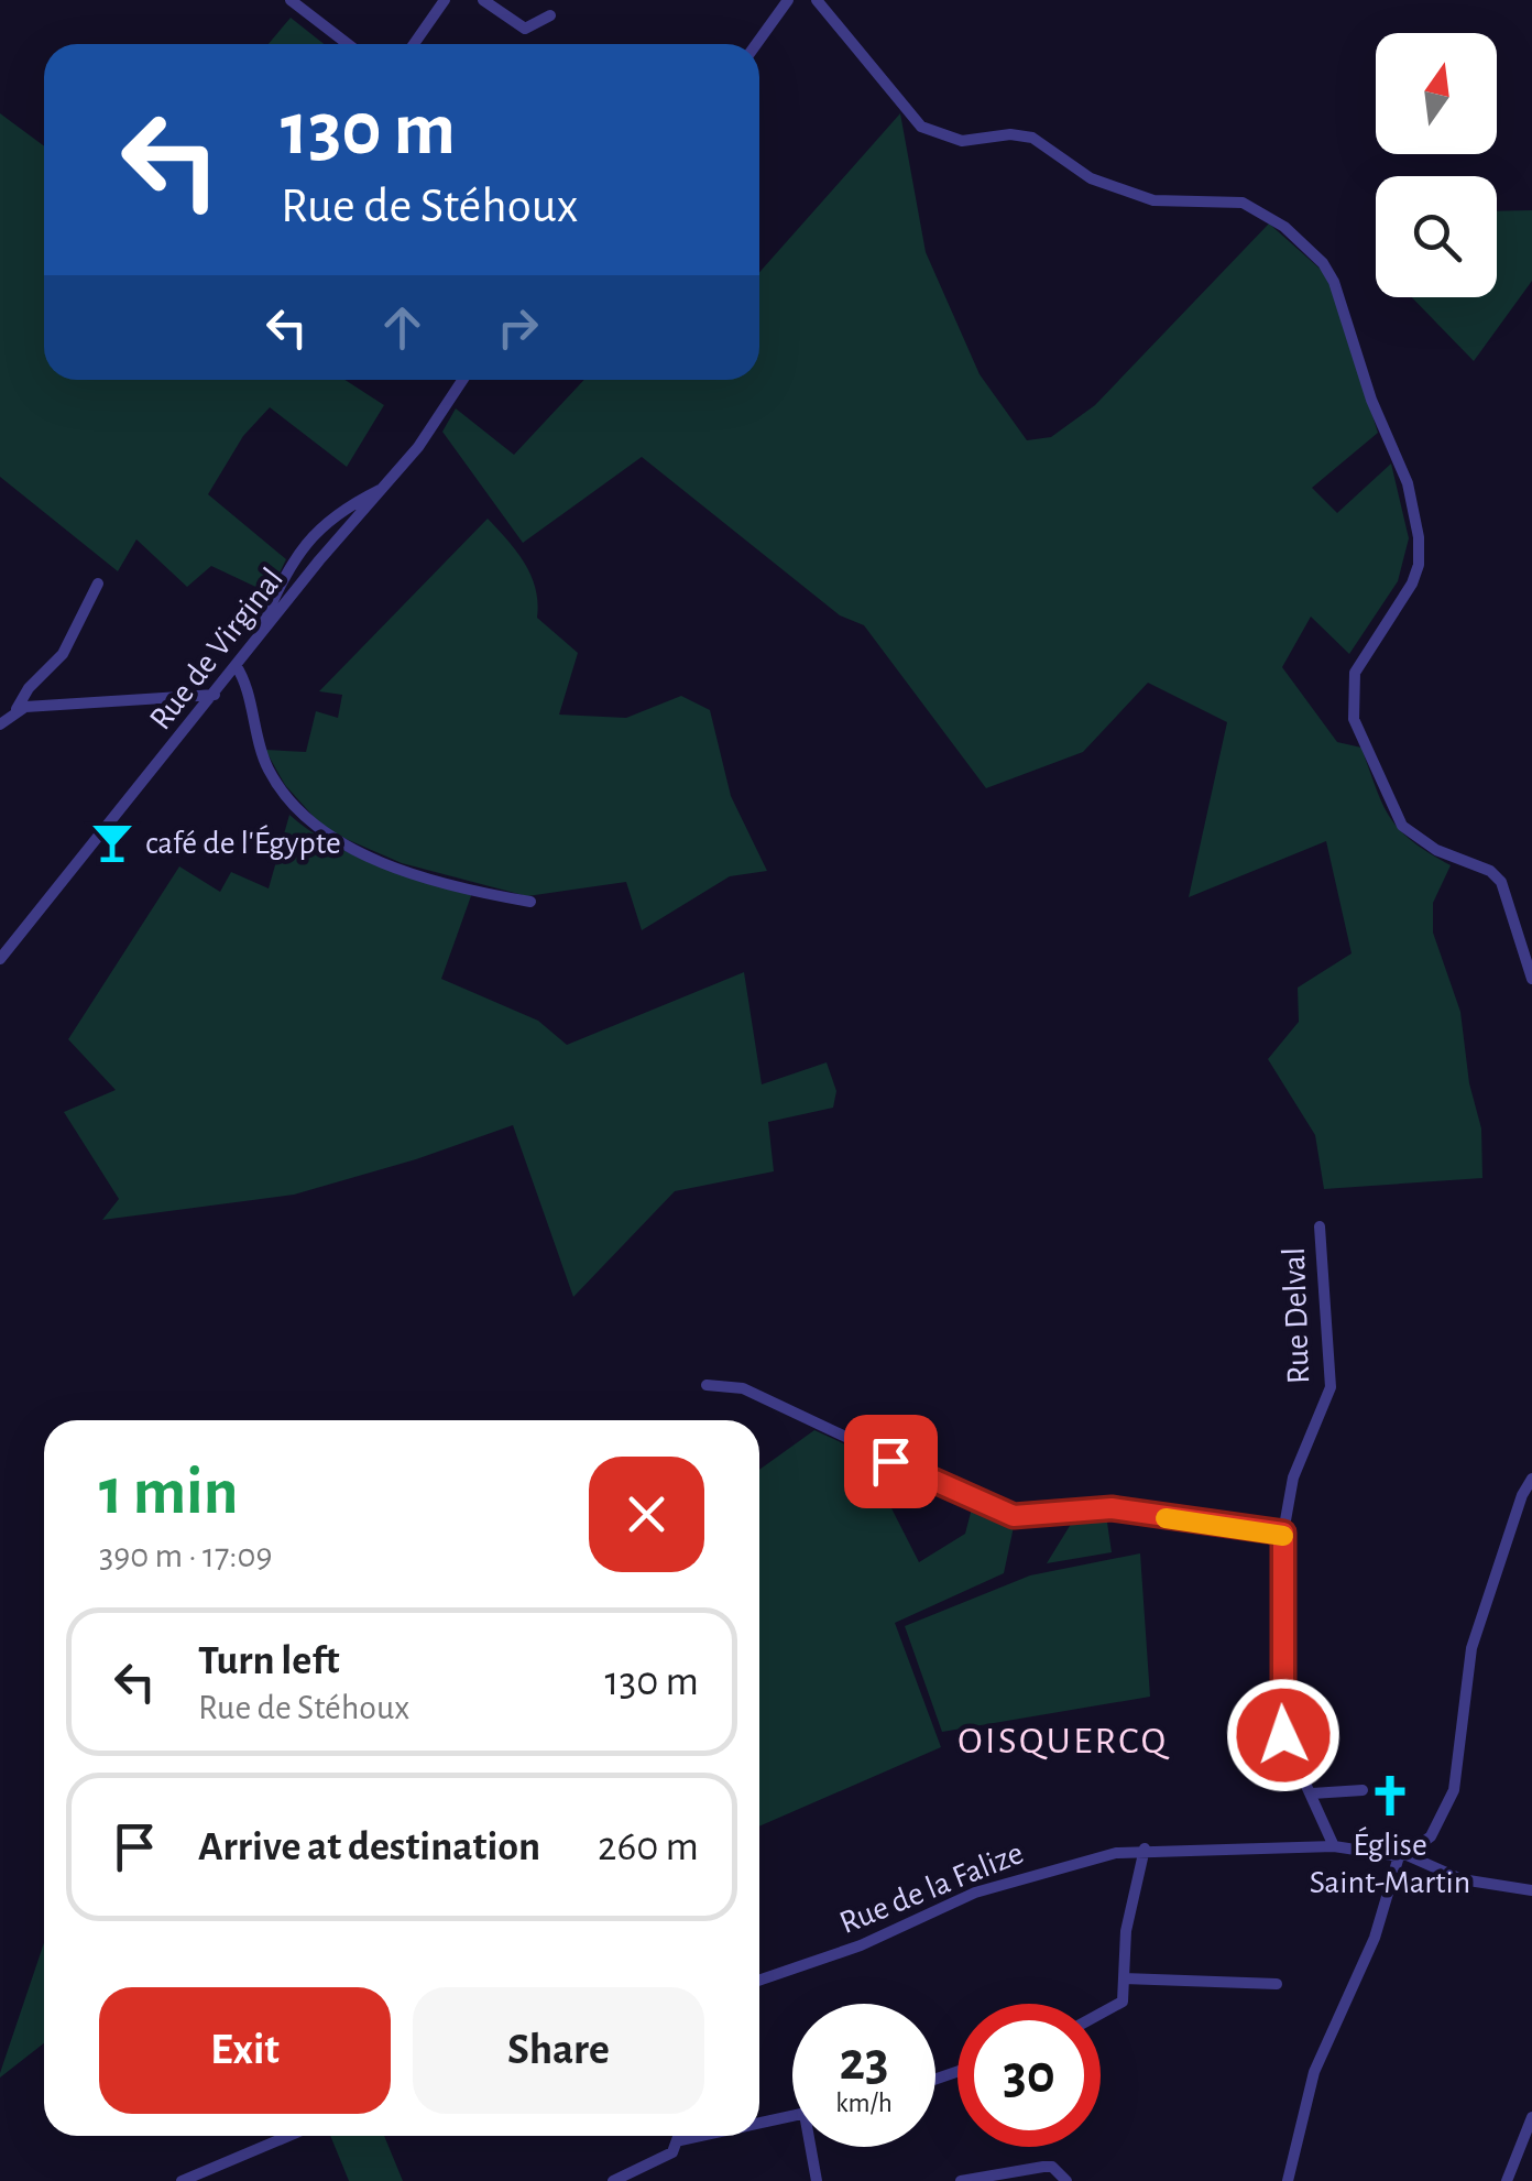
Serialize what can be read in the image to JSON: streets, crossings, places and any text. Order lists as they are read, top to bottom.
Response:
{
  "streets": {
    "street": ["Rue de Virginal", "Rue Delval", "Rue de la Falize"]
  },
  "crossings": [
    ["Rue Delval", "Rue de la Falize"]
  ],
  "districts": ["OISQUERCQ"],
  "places": {
    "bar": ["café de l'Égypte"],
    "church": ["Église Saint-Martin"]
  },
  "north": "top",
  "page": {
    "turn": ["130 m", "Rue de Stéhoux"],
    "heading": ["1 min", "390 m · 17:09"],
    "list": [
      {
        "name": "Turn left",
        "note": "Rue de Stéhoux",
        "value": "130 m"
      },
      {
        "name": "Arrive at destination",
        "value": "260 m"
      }
    ],
    "buttons": ["Exit", "Share"],
    "speed": "23 km/h",
    "limit": "30"
  }
}
